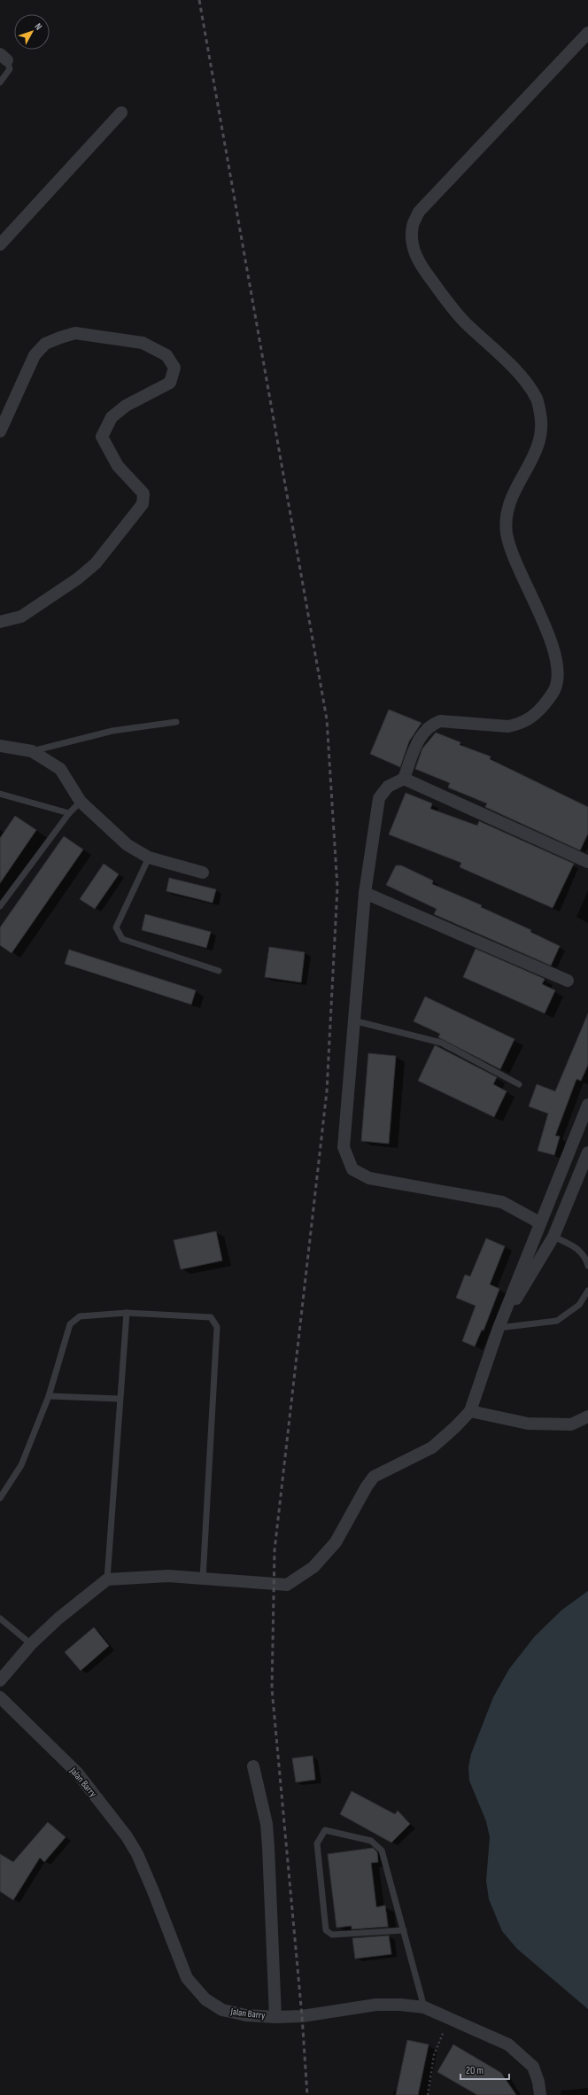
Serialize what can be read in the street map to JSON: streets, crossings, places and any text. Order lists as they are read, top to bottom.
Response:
{
  "streets": {
    "street": ["Jalan Barry"]
  },
  "scale_bar": "20 m",
  "north": "top right"
}
